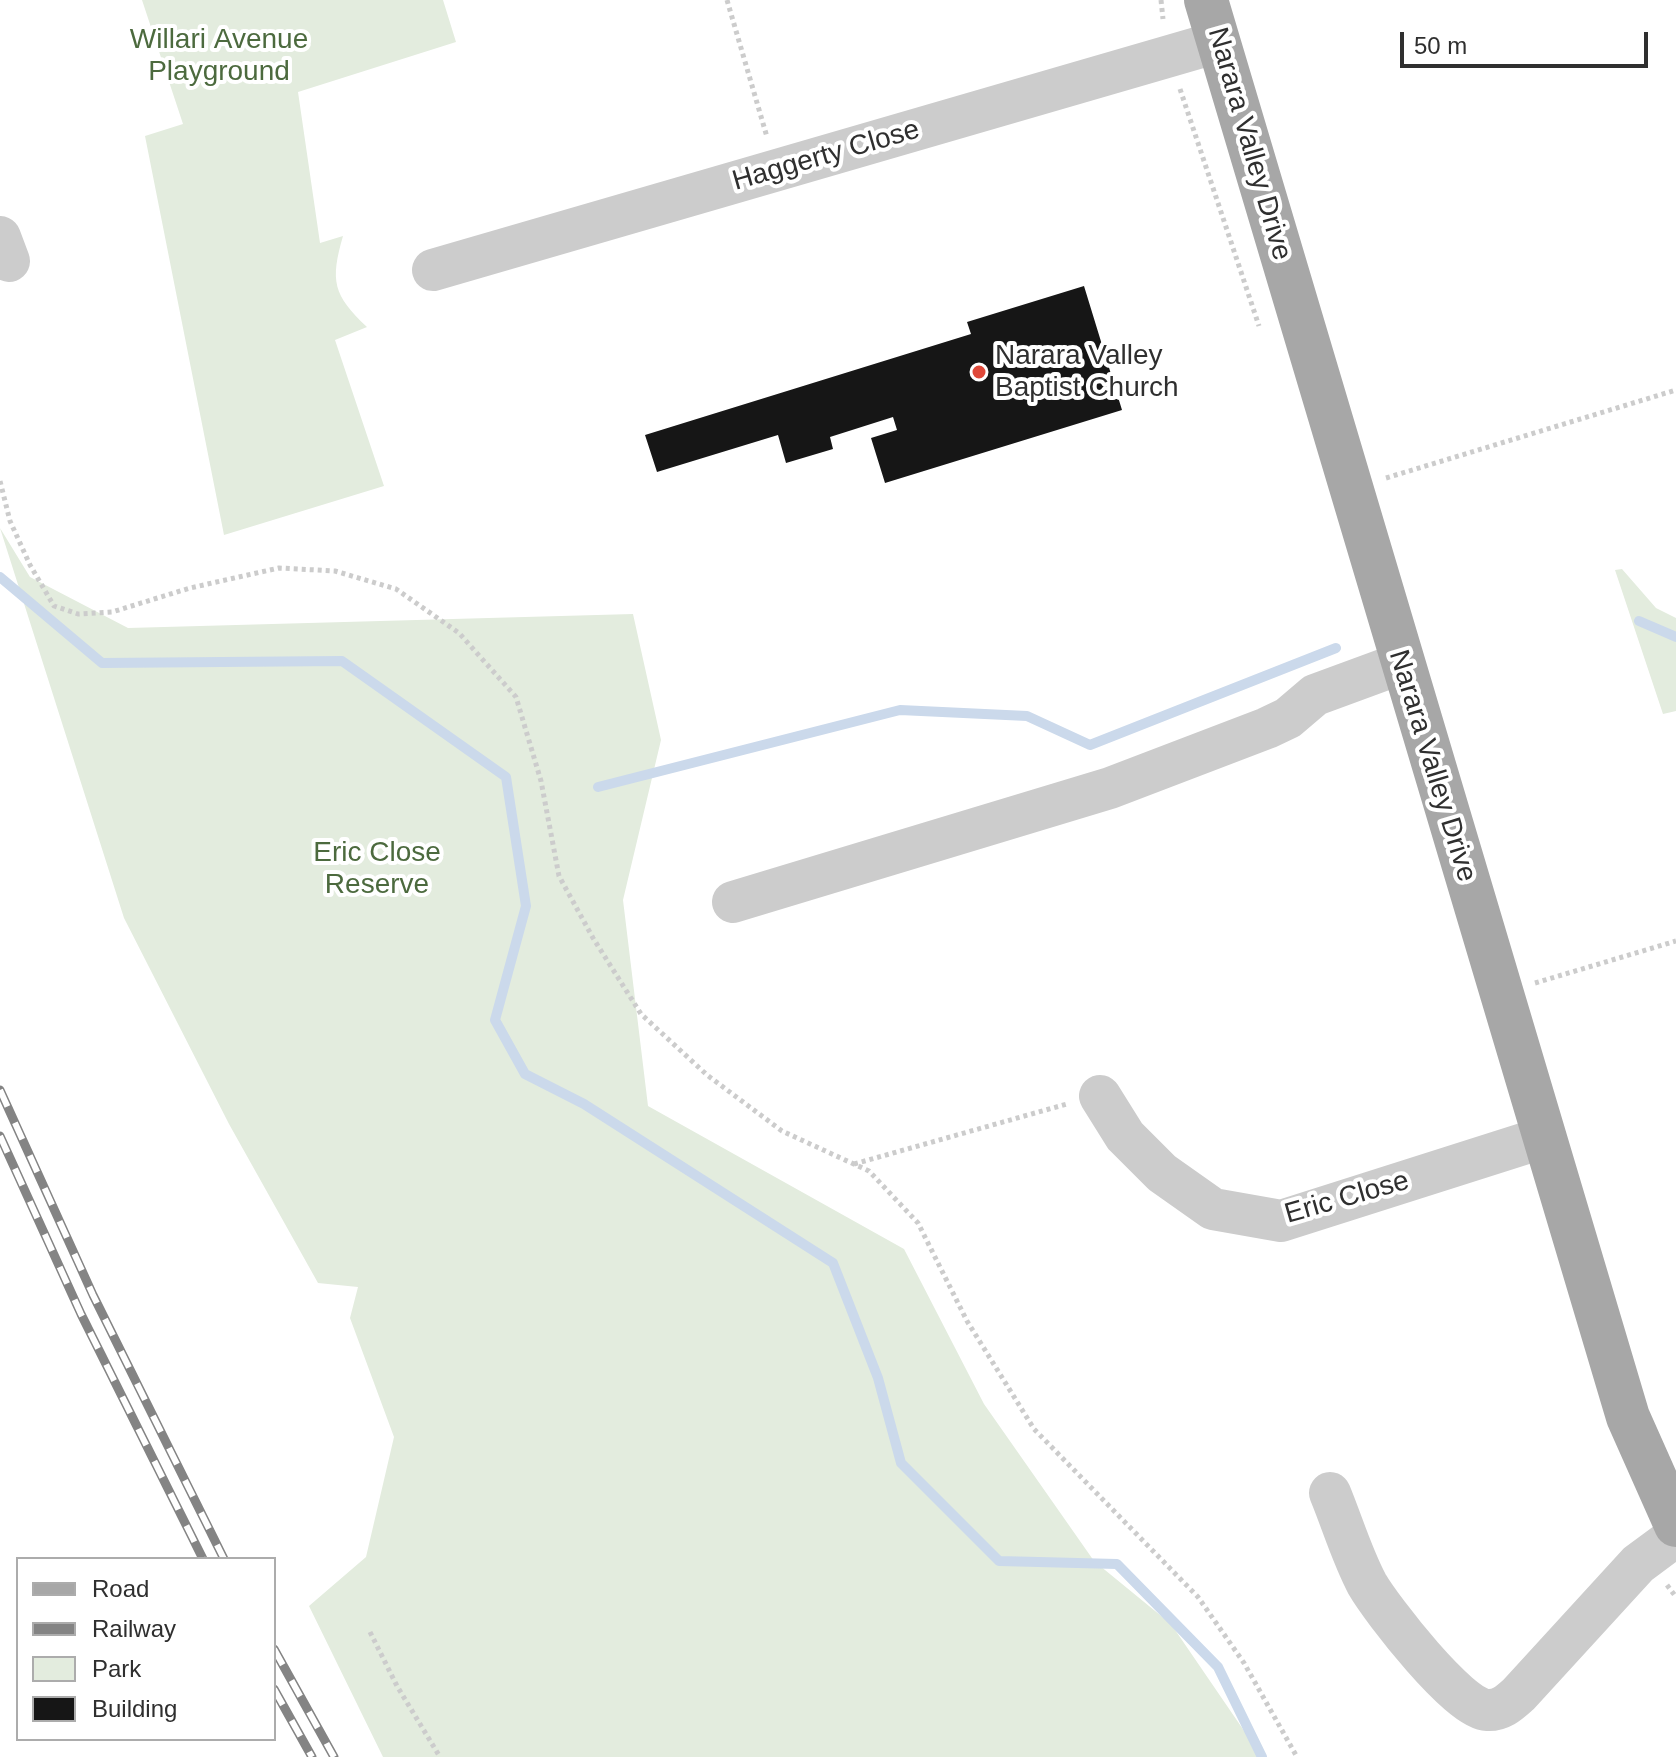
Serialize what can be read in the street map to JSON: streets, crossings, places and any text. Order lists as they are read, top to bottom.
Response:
{
  "streets": {
    "main road": ["Narara Valley Drive"],
    "street": ["Haggerty Close", "Eric Close"]
  },
  "crossings": [
    ["Narara Valley Drive", "Haggerty Close"],
    ["Narara Valley Drive", "Eric Close"]
  ],
  "parks": ["Willari Avenue Playground", "Eric Close Reserve"],
  "places": ["Narara Valley Baptist Church"],
  "legend": [
    "Road",
    "Railway",
    "Park",
    "Building"
  ],
  "scale_bar": "50 m"
}
